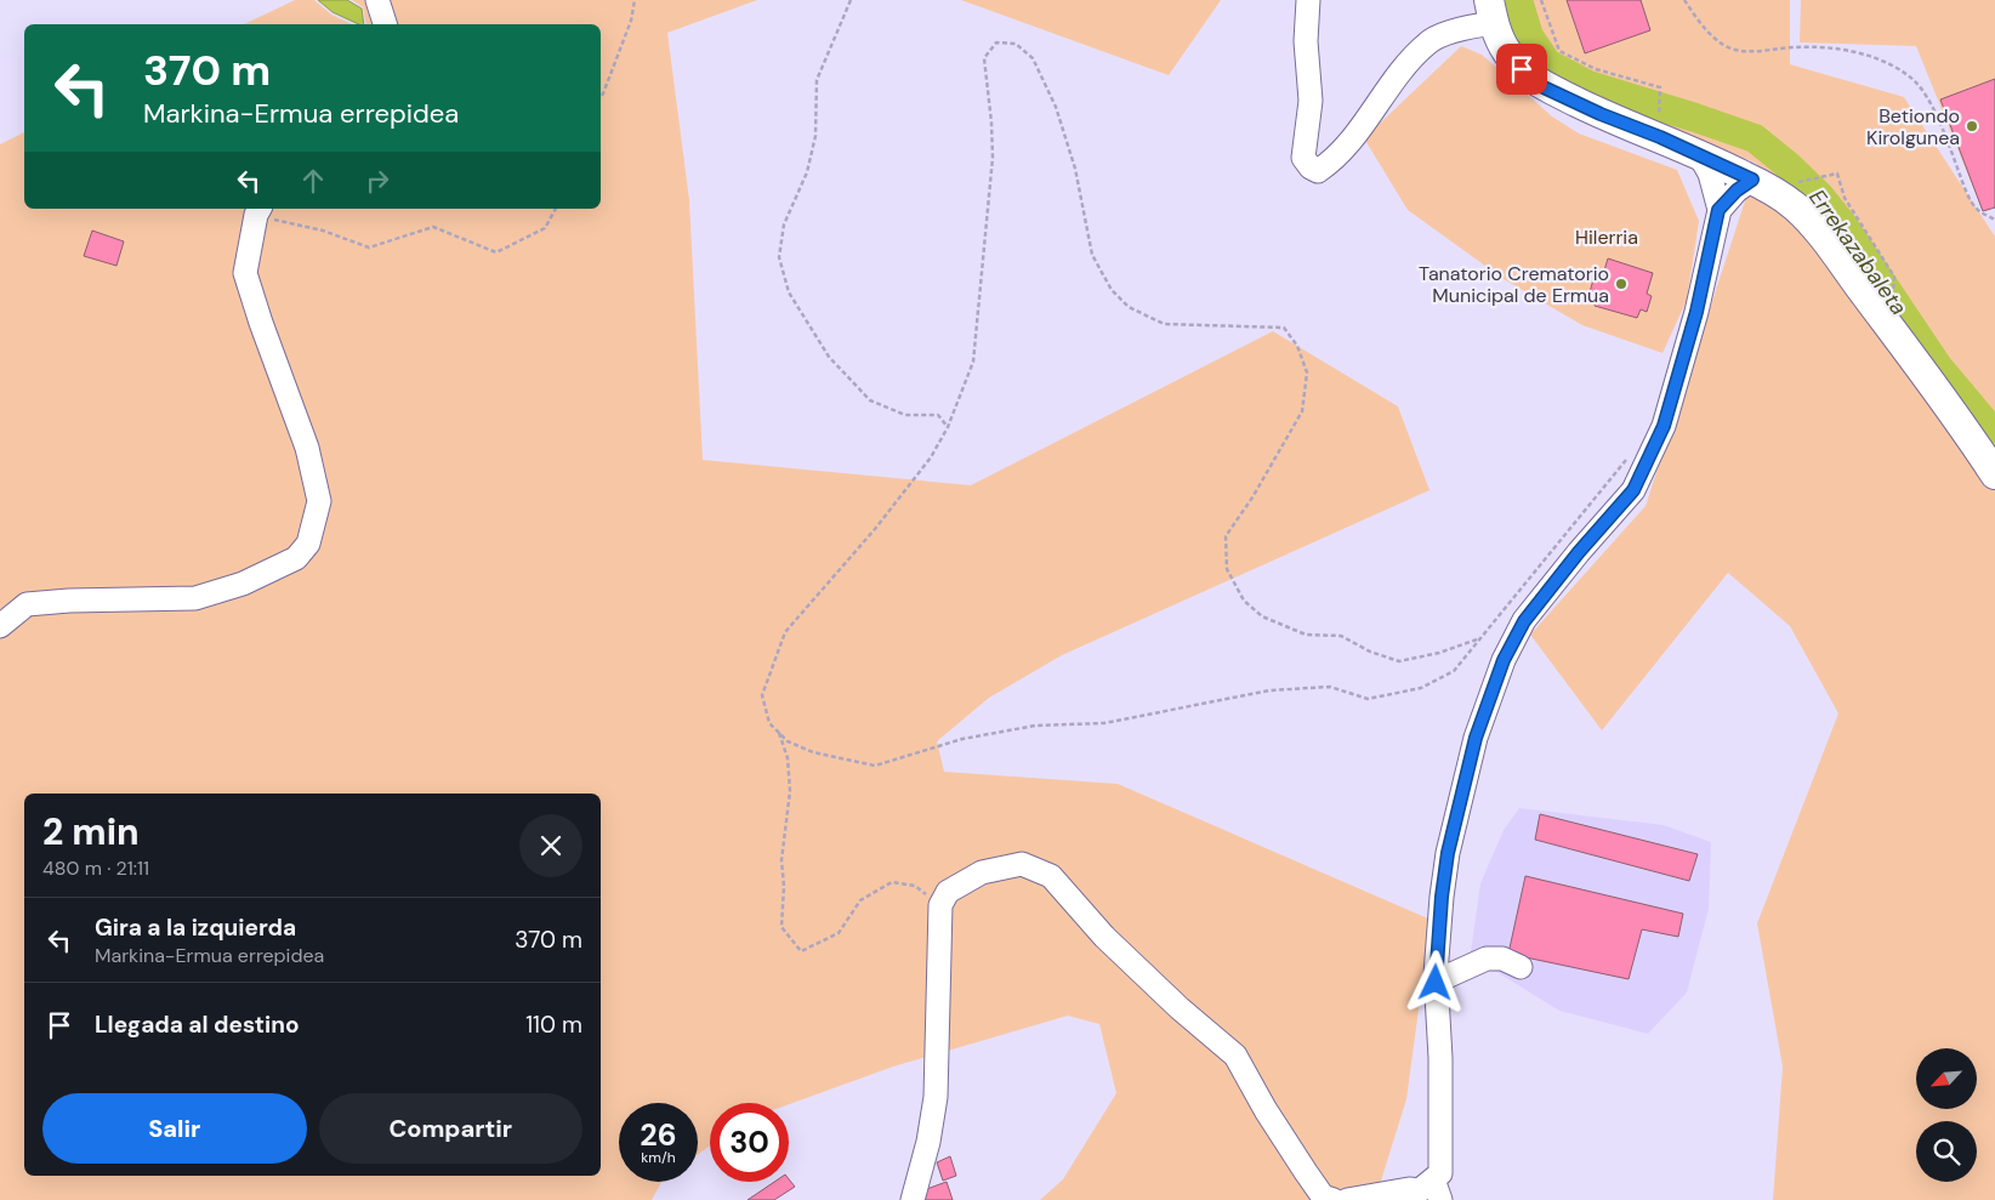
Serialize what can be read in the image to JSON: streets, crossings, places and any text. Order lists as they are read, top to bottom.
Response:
{
  "water": ["Errekazabaleta"],
  "parks": ["Hilerria"],
  "places": ["Betiondo Kirolgunea", "Tanatorio Crematorio Municipal de Ermua"],
  "north": "bottom left",
  "page": {
    "turn": ["370 m", "Markina-Ermua errepidea"],
    "heading": ["2 min", "480 m · 21:11"],
    "list": [
      {
        "name": "Gira a la izquierda",
        "note": "Markina-Ermua errepidea",
        "value": "370 m"
      },
      {
        "name": "Llegada al destino",
        "value": "110 m"
      }
    ],
    "buttons": ["Salir", "Compartir"],
    "speed": "26 km/h",
    "limit": "30"
  }
}
